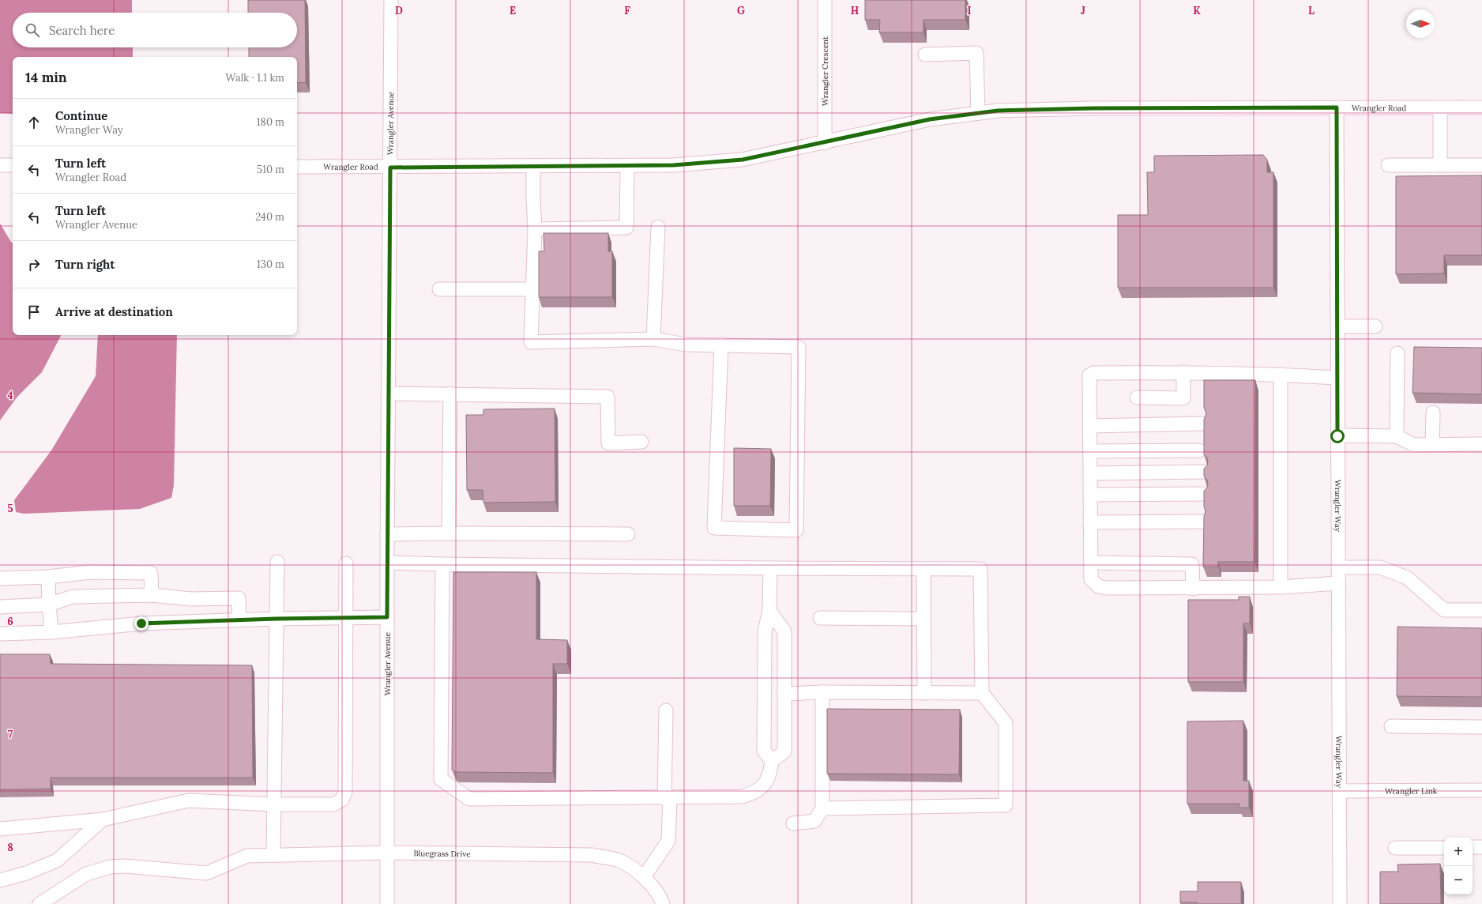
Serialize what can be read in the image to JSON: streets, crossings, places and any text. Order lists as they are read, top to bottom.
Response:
{
  "streets": {
    "street": [
      "Wrangler Crescent",
      "Wrangler Road",
      "Wrangler Avenue",
      "Wrangler Way",
      "Wrangler Link",
      "Bluegrass Drive"
    ]
  },
  "crossings": [
    ["Wrangler Crescent", "Wrangler Road"],
    ["Wrangler Road", "Wrangler Avenue"],
    ["Wrangler Road", "Wrangler Way"],
    ["Wrangler Avenue", "Bluegrass Drive"],
    ["Wrangler Way", "Wrangler Link"]
  ],
  "north": "right",
  "page": {
    "search": "Search here",
    "heading": ["14 min", "Walk · 1.1 km"],
    "list": [
      ["Continue", "Wrangler Way", "180 m"],
      ["Turn left", "Wrangler Road", "510 m"],
      ["Turn left", "Wrangler Avenue", "240 m"],
      ["Turn right", "130 m"],
      "Arrive at destination"
    ],
    "map_buttons": ["+", "−"]
  },
  "grid": {
    "columns": [
      "D",
      "E",
      "F",
      "G",
      "H",
      "I",
      "J",
      "K",
      "L"
    ],
    "rows": [
      "4",
      "5",
      "6",
      "7",
      "8"
    ]
  }
}
